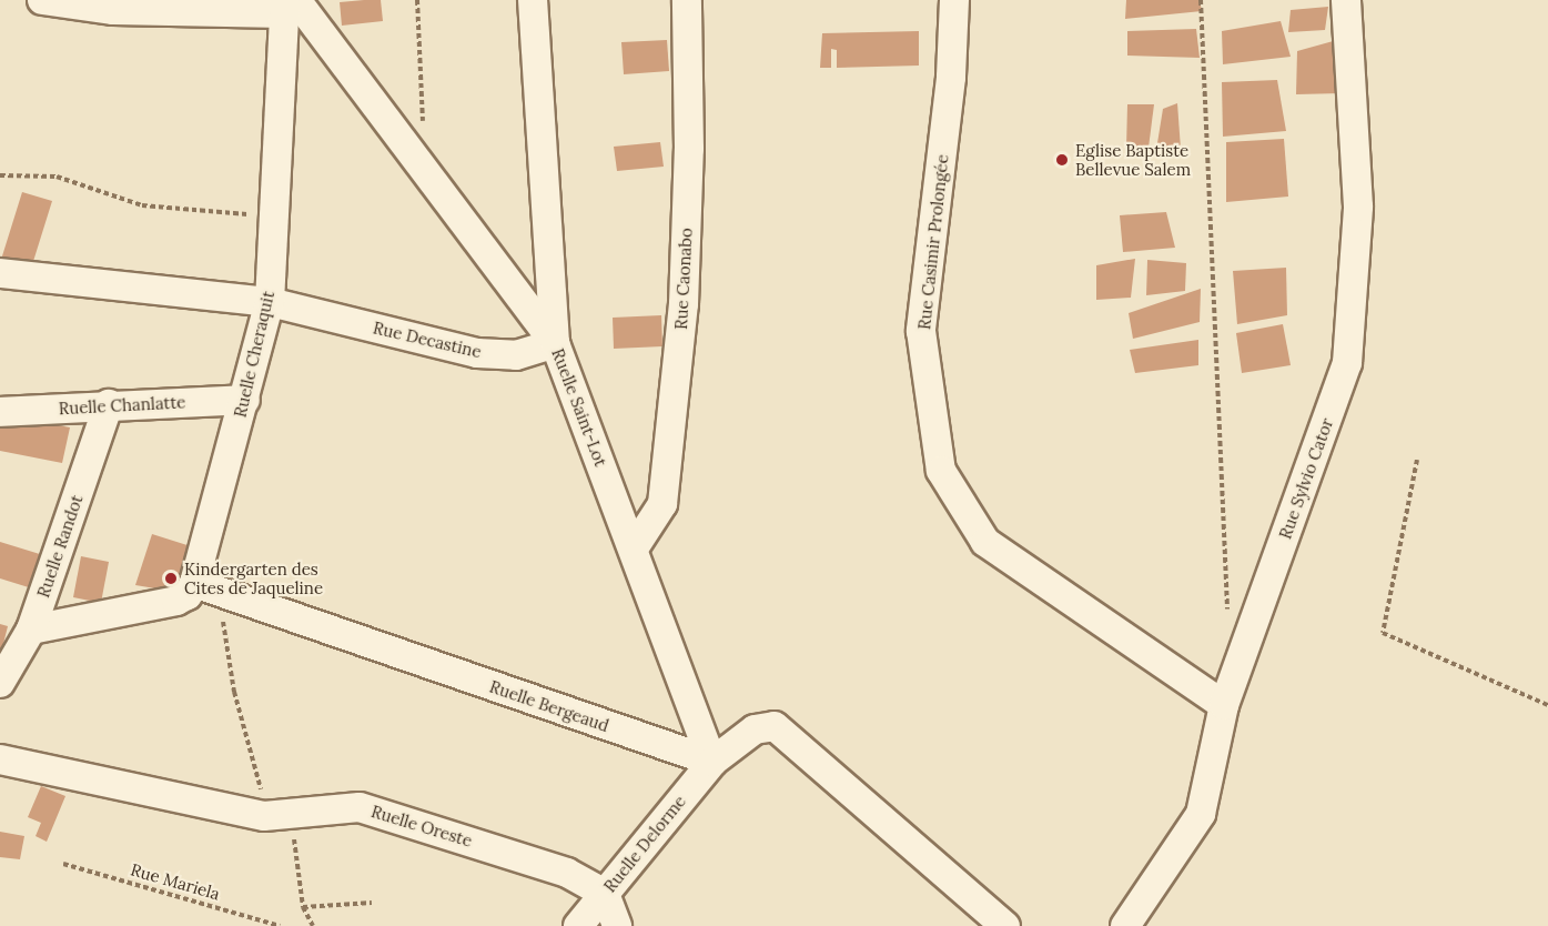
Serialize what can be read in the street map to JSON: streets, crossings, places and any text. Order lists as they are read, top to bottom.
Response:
{
  "streets": {
    "street": [
      "Rue Casimir Prolongée",
      "Rue Caonabo",
      "Rue Decastine",
      "Ruelle Cheraquit",
      "Ruelle Chanlatte",
      "Ruelle Saint-Lot",
      "Rue Sylvio Cator",
      "Ruelle Randot",
      "Ruelle Bergeaud",
      "Ruelle Oreste",
      "Ruelle Delorme"
    ],
    "path": ["Rue Mariela"]
  },
  "crossings": [
    ["Rue Casimir Prolongée", "Rue Sylvio Cator"],
    ["Rue Caonabo", "Ruelle Saint-Lot"],
    ["Rue Decastine", "Ruelle Cheraquit"],
    ["Rue Decastine", "Ruelle Saint-Lot"],
    ["Ruelle Cheraquit", "Ruelle Chanlatte"],
    ["Ruelle Cheraquit", "Ruelle Saint-Lot"],
    ["Ruelle Cheraquit", "Ruelle Bergeaud"],
    ["Ruelle Chanlatte", "Ruelle Randot"],
    ["Ruelle Saint-Lot", "Ruelle Bergeaud"],
    ["Ruelle Saint-Lot", "Ruelle Delorme"],
    ["Ruelle Bergeaud", "Ruelle Delorme"],
    ["Ruelle Oreste", "Ruelle Delorme"]
  ],
  "places": ["Eglise Baptiste Bellevue Salem", "Kindergarten des Cites de Jaqueline"]
}
